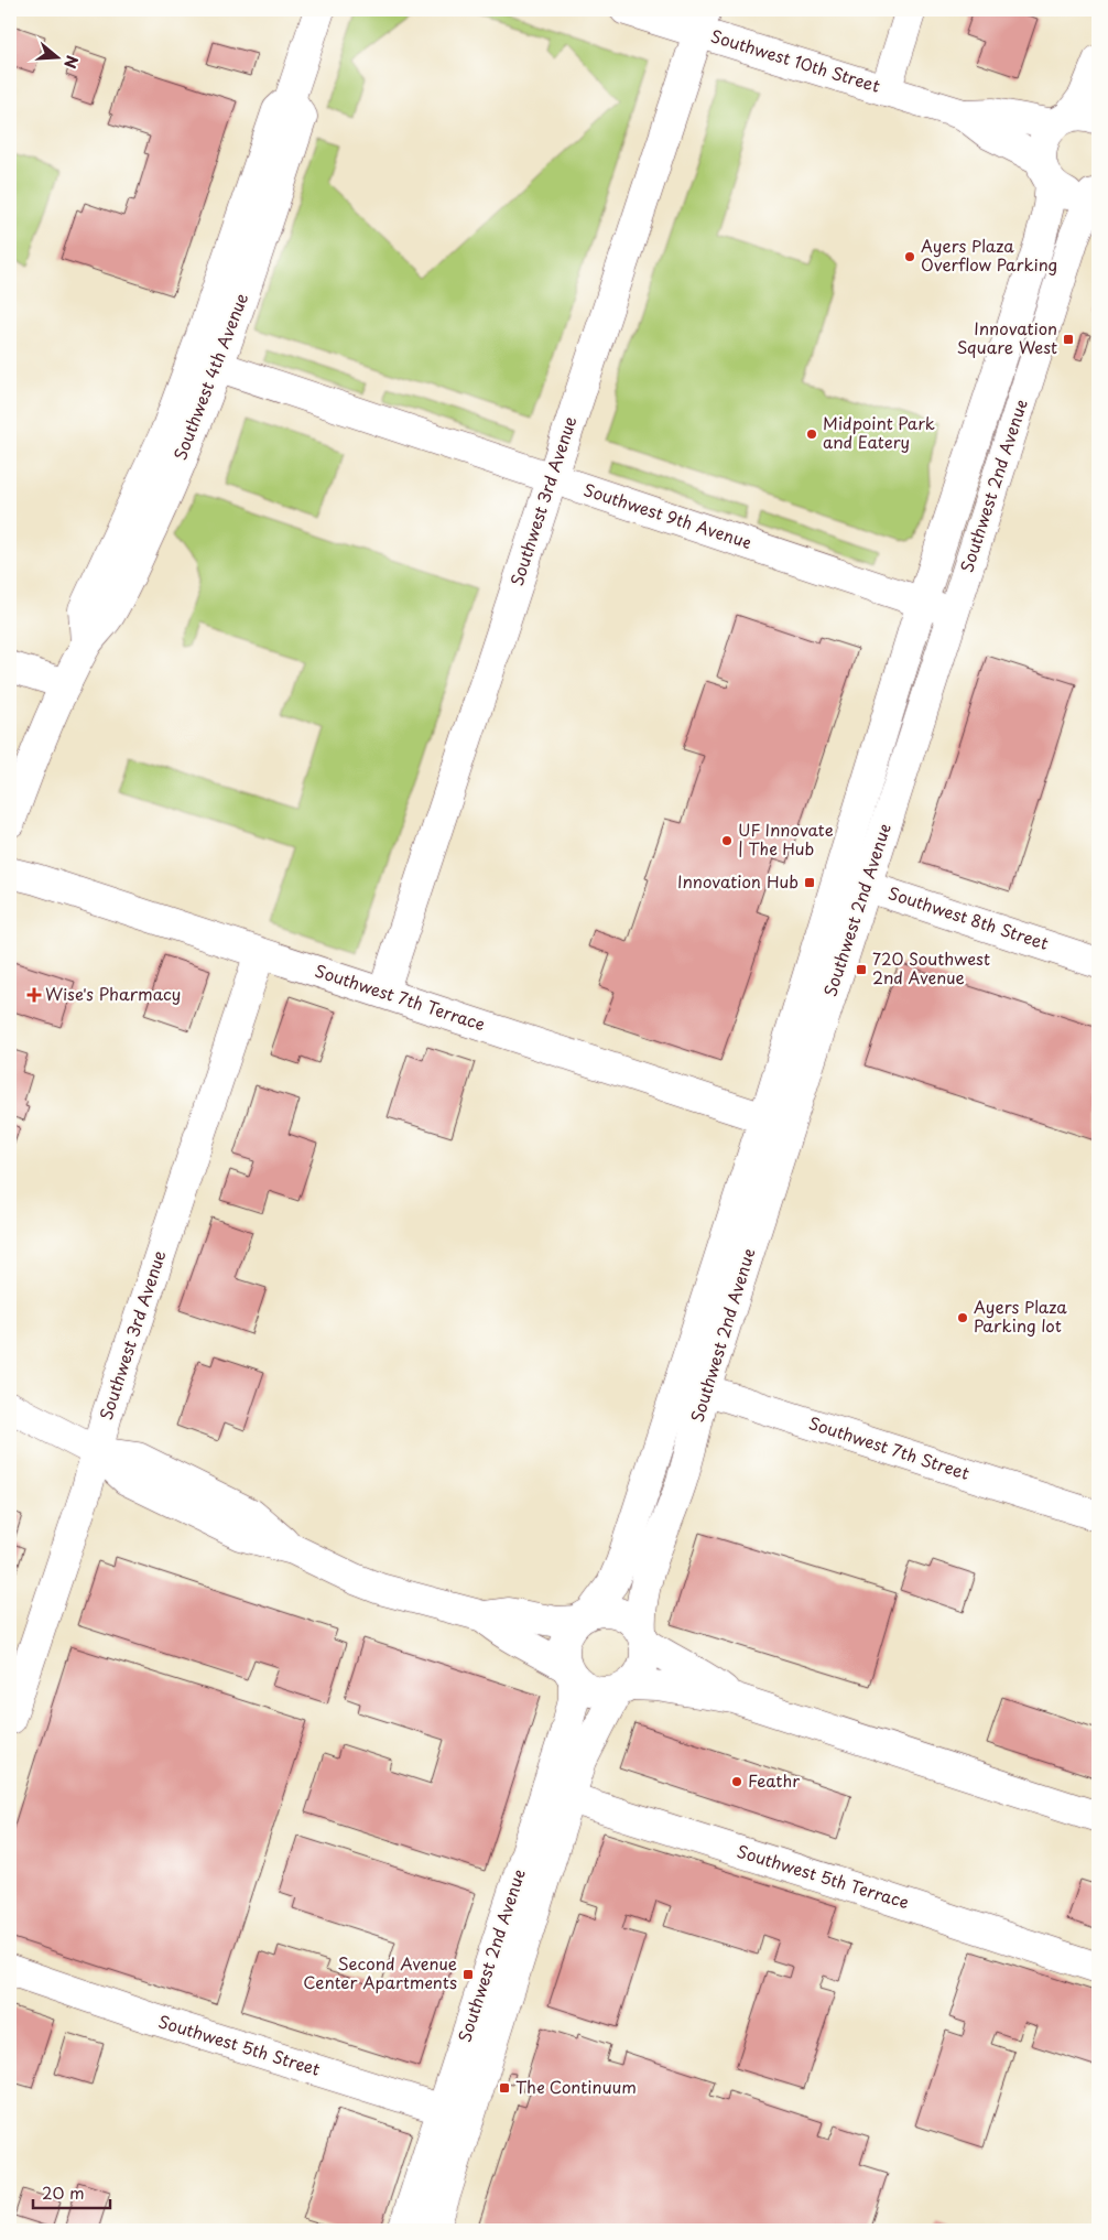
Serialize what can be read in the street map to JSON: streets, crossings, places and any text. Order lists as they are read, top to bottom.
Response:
{
  "streets": {
    "street": [
      "Southwest 10th Street",
      "Southwest 4th Avenue",
      "Southwest 2nd Avenue",
      "Southwest 3rd Avenue",
      "Southwest 9th Avenue",
      "Southwest 8th Street",
      "Southwest 7th Terrace",
      "Southwest 7th Street",
      "Southwest 5th Terrace",
      "Southwest 5th Street"
    ]
  },
  "crossings": [
    ["Southwest 10th Street", "Southwest 2nd Avenue"],
    ["Southwest 10th Street", "Southwest 3rd Avenue"],
    ["Southwest 4th Avenue", "Southwest 9th Avenue"],
    ["Southwest 2nd Avenue", "Southwest 9th Avenue"],
    ["Southwest 2nd Avenue", "Southwest 8th Street"],
    ["Southwest 2nd Avenue", "Southwest 7th Terrace"],
    ["Southwest 2nd Avenue", "Southwest 7th Street"],
    ["Southwest 2nd Avenue", "Southwest 5th Terrace"],
    ["Southwest 2nd Avenue", "Southwest 5th Street"],
    ["Southwest 3rd Avenue", "Southwest 9th Avenue"],
    ["Southwest 3rd Avenue", "Southwest 7th Terrace"]
  ],
  "places": {
    "other": [
      "Ayers Plaza Overflow Parking",
      "Midpoint Park and Eatery",
      "UF Innovate | The Hub",
      "Ayers Plaza Parking lot",
      "Feathr"
    ],
    "transit": [
      "Innovation Square West",
      "Innovation Hub",
      "720 Southwest 2nd Avenue",
      "Second Avenue Center Apartments",
      "The Continuum"
    ],
    "health": ["Wise's Pharmacy"]
  },
  "scale_bar": "20 m",
  "north": "right"
}
